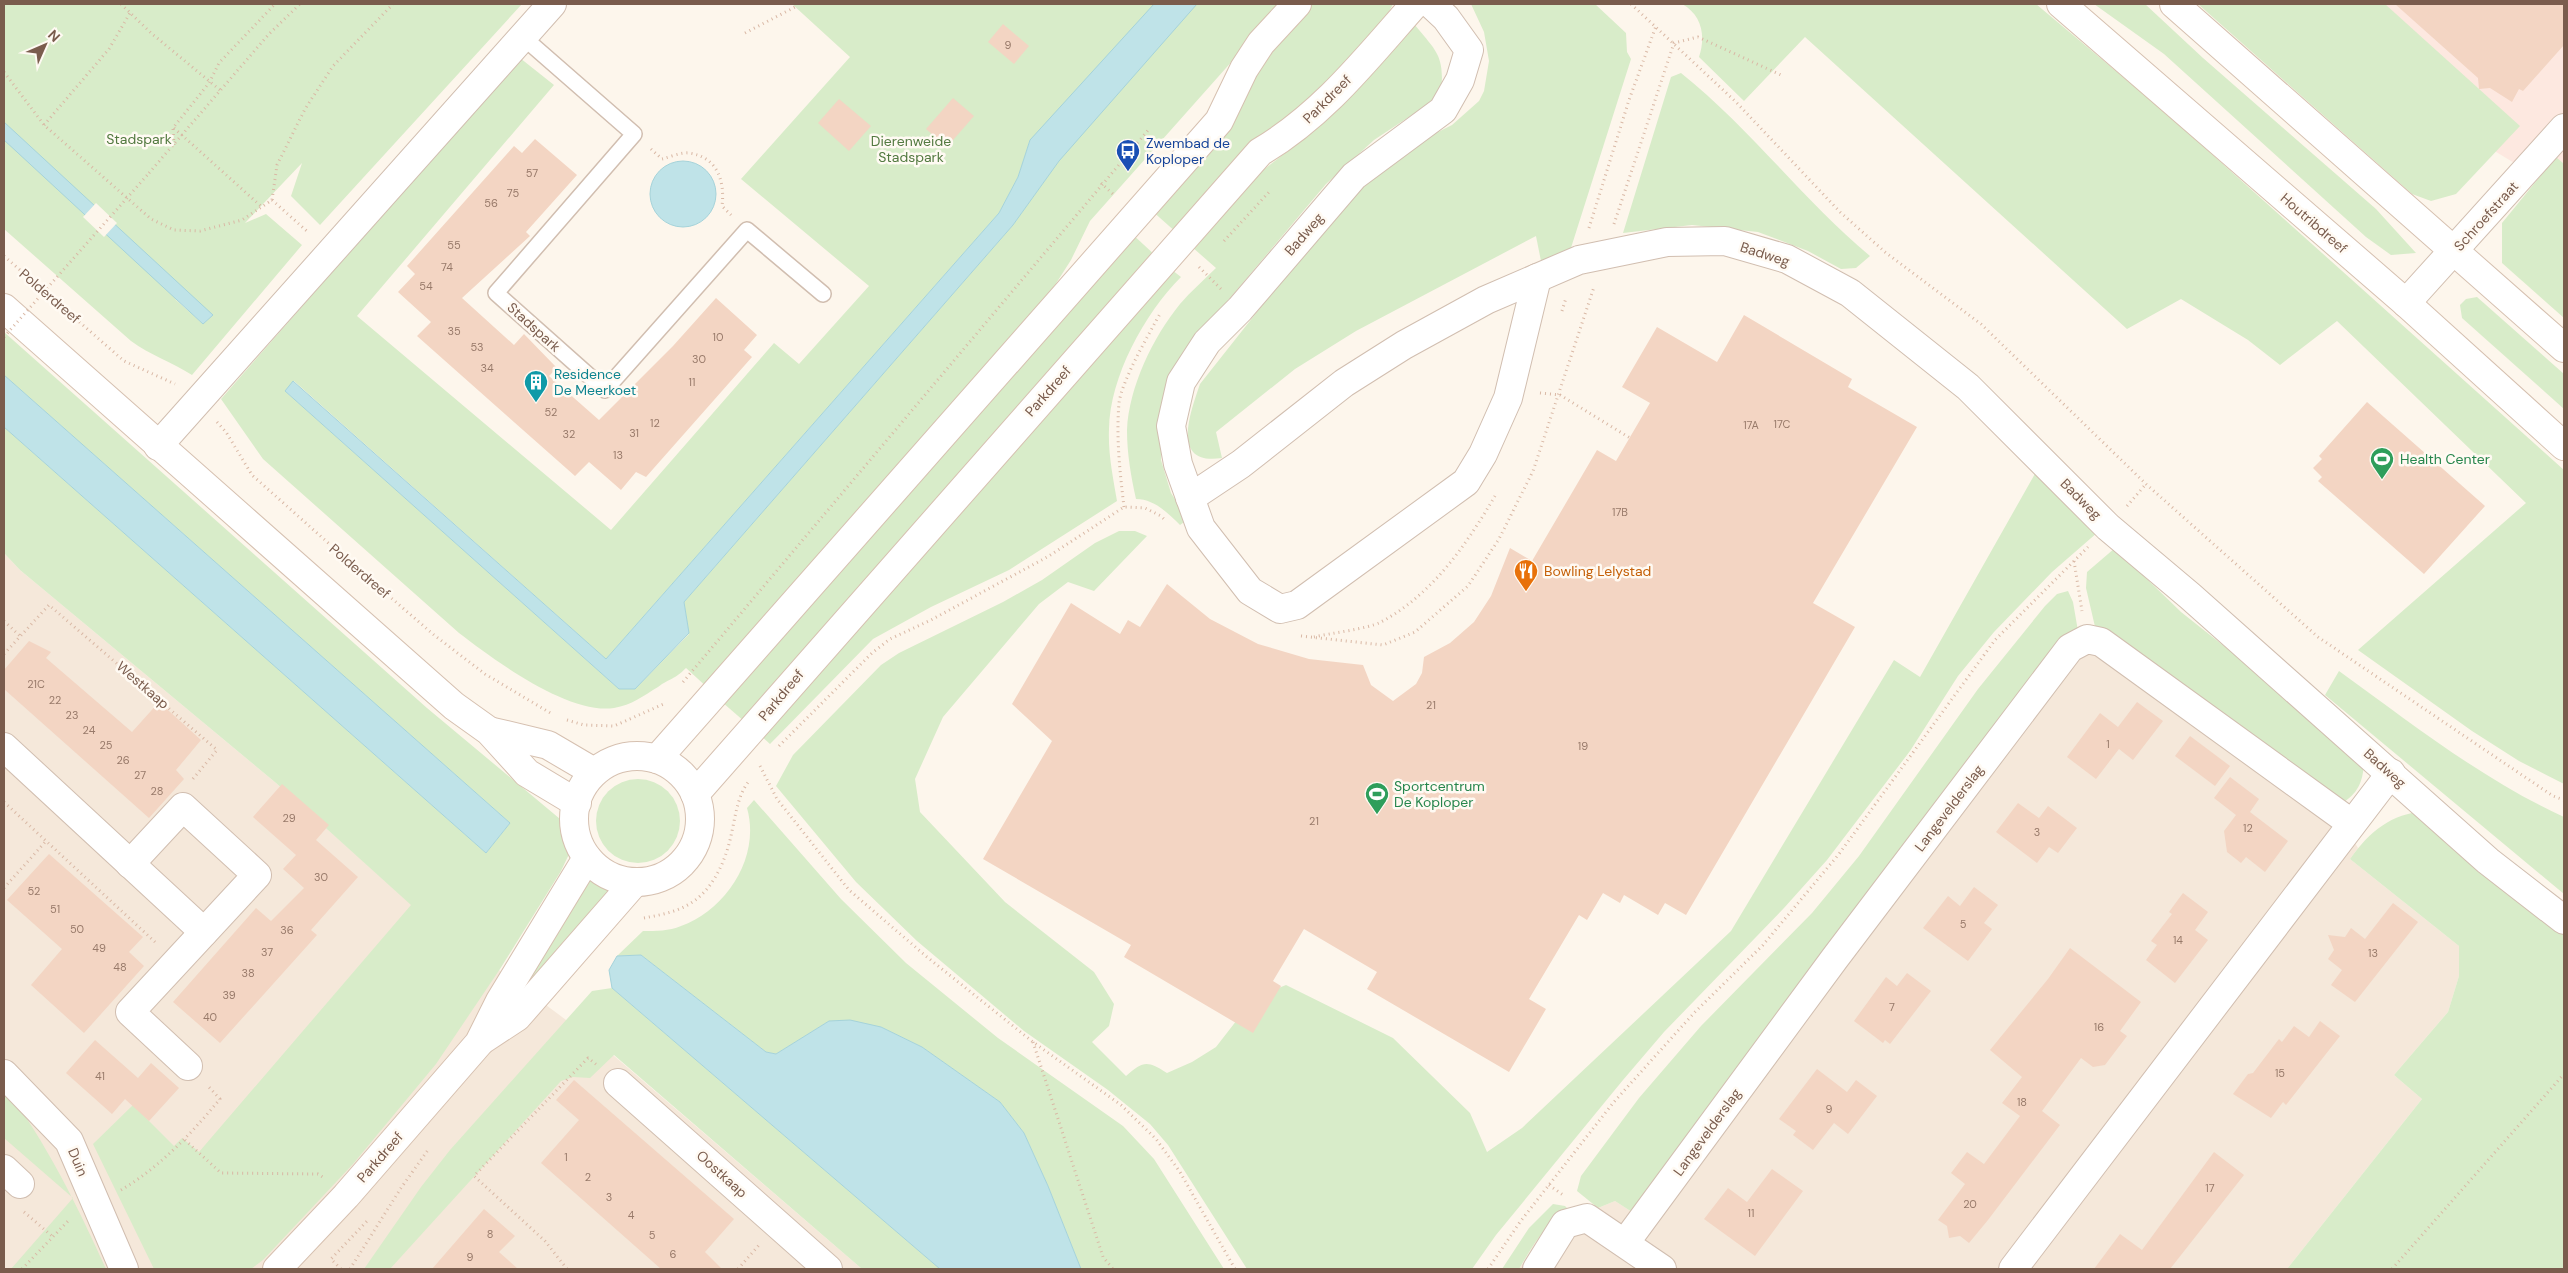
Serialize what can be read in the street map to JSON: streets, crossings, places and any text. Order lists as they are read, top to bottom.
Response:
{
  "streets": {
    "street": [
      "Parkdreef",
      "Schroefstraat",
      "Houtribdreef",
      "Badweg",
      "Langevelderslag",
      "Duin",
      "Oostkaap"
    ],
    "lane": ["Stadspark"],
    "path": ["Polderdreef", "Westkaap"]
  },
  "crossings": [
    ["Schroefstraat", "Houtribdreef"]
  ],
  "parks": ["Stadspark", "Dierenweide Stadspark"],
  "places": {
    "bus stop": ["Zwembad de Koploper"],
    "building": ["Residence De Meerkoet"],
    "sports": ["Health Center", "Sportcentrum De Koploper"],
    "restaurant": ["Bowling Lelystad"]
  },
  "house_numbers": [
    "9",
    "57",
    "75",
    "56",
    "55",
    "74",
    "54",
    "35",
    "10",
    "53",
    "30",
    "34",
    "11",
    "52",
    "12",
    "17C",
    "17A",
    "31",
    "32",
    "13",
    "17B",
    "21C",
    "22",
    "21",
    "23",
    "24",
    "1",
    "25",
    "19",
    "26",
    "27",
    "28",
    "29",
    "21",
    "12",
    "3",
    "30",
    "52",
    "51",
    "5",
    "50",
    "36",
    "14",
    "49",
    "37",
    "13",
    "48",
    "38",
    "39",
    "7",
    "40",
    "16",
    "15",
    "41",
    "18",
    "9",
    "1",
    "2",
    "17",
    "3",
    "20",
    "11",
    "4",
    "8",
    "5",
    "6",
    "9"
  ],
  "north": "top right"
}
